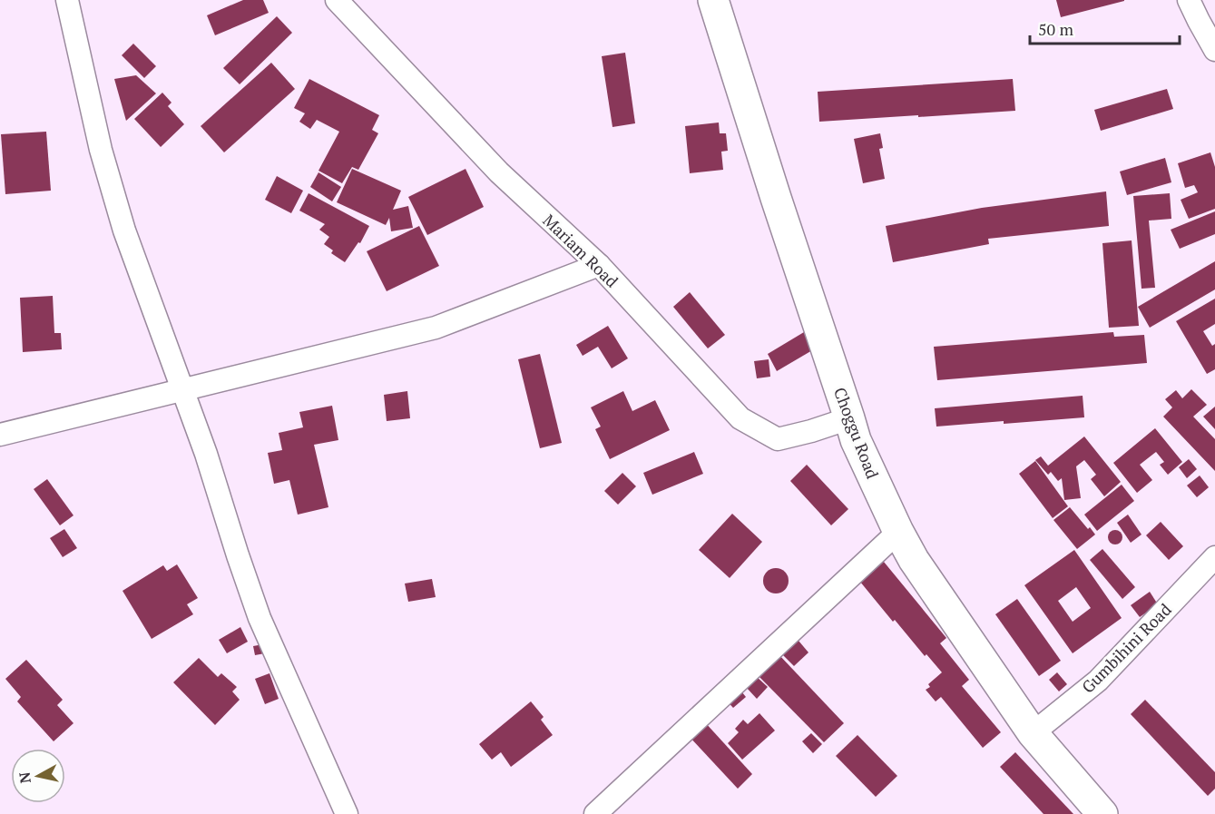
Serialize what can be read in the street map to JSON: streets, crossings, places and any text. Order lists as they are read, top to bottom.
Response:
{
  "streets": {
    "main road": ["Choggu Road"],
    "street": ["Mariam Road", "Gumbihini Road"]
  },
  "crossings": [
    ["Mariam Road", "Choggu Road"],
    ["Choggu Road", "Gumbihini Road"]
  ],
  "scale_bar": "50 m",
  "north": "left"
}
